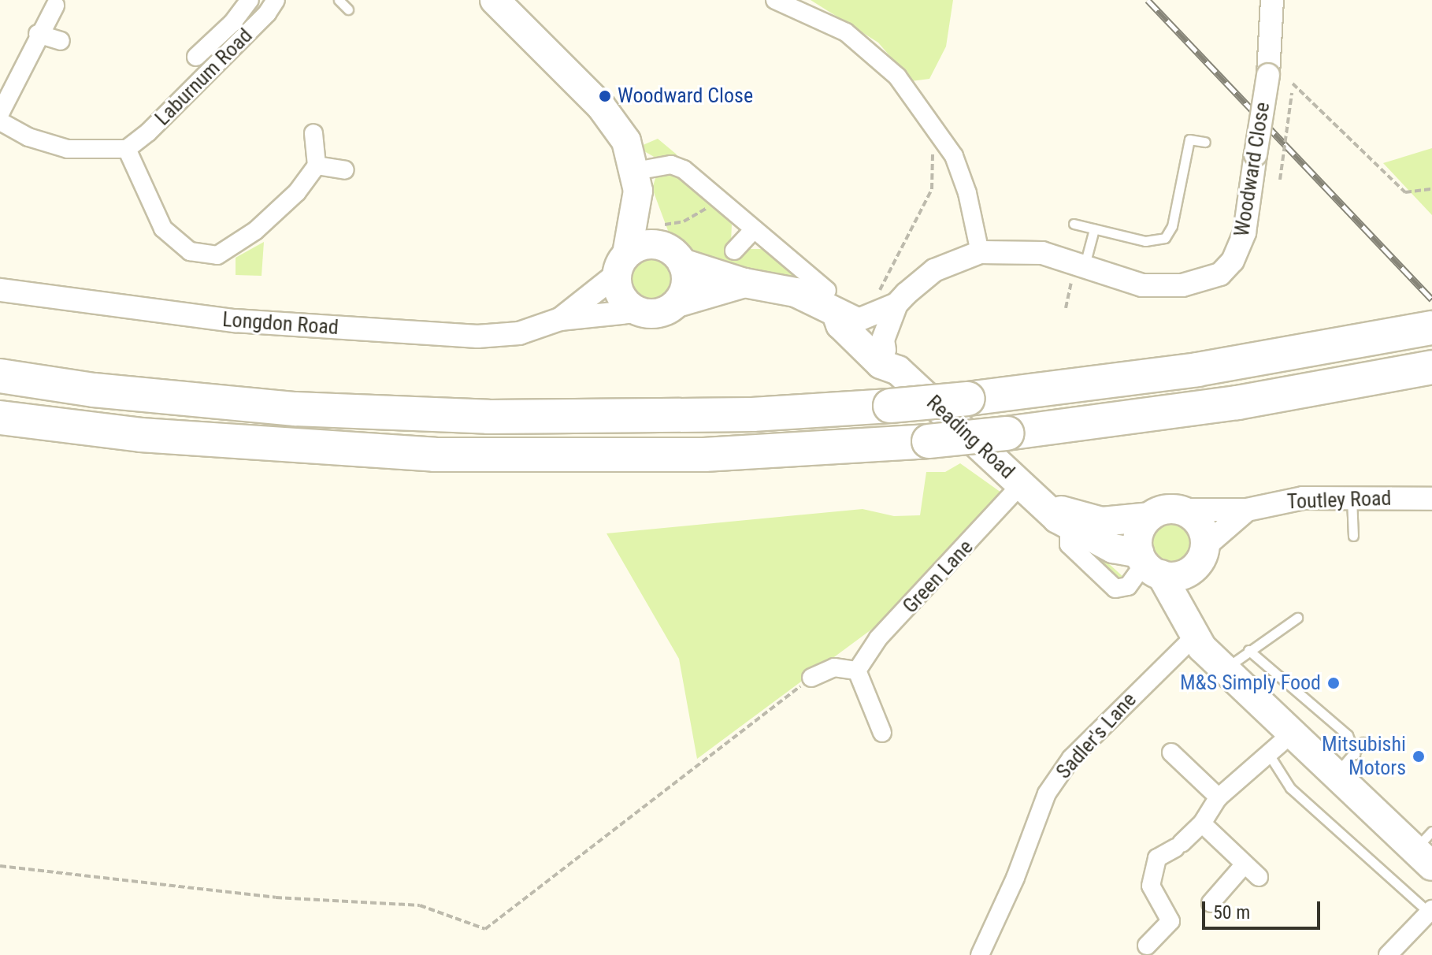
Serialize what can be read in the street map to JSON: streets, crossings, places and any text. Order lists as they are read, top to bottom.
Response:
{
  "streets": {
    "main road": ["Reading Road"],
    "street": [
      "Laburnum Road",
      "Woodward Close",
      "Longdon Road",
      "Toutley Road",
      "Green Lane",
      "Sadler's Lane"
    ]
  },
  "crossings": [
    ["Woodward Close", "Reading Road"],
    ["Longdon Road", "Reading Road"],
    ["Reading Road", "Toutley Road"],
    ["Reading Road", "Green Lane"]
  ],
  "places": ["Woodward Close", "M&S Simply Food", "Mitsubishi Motors"],
  "scale_bar": "50 m"
}
